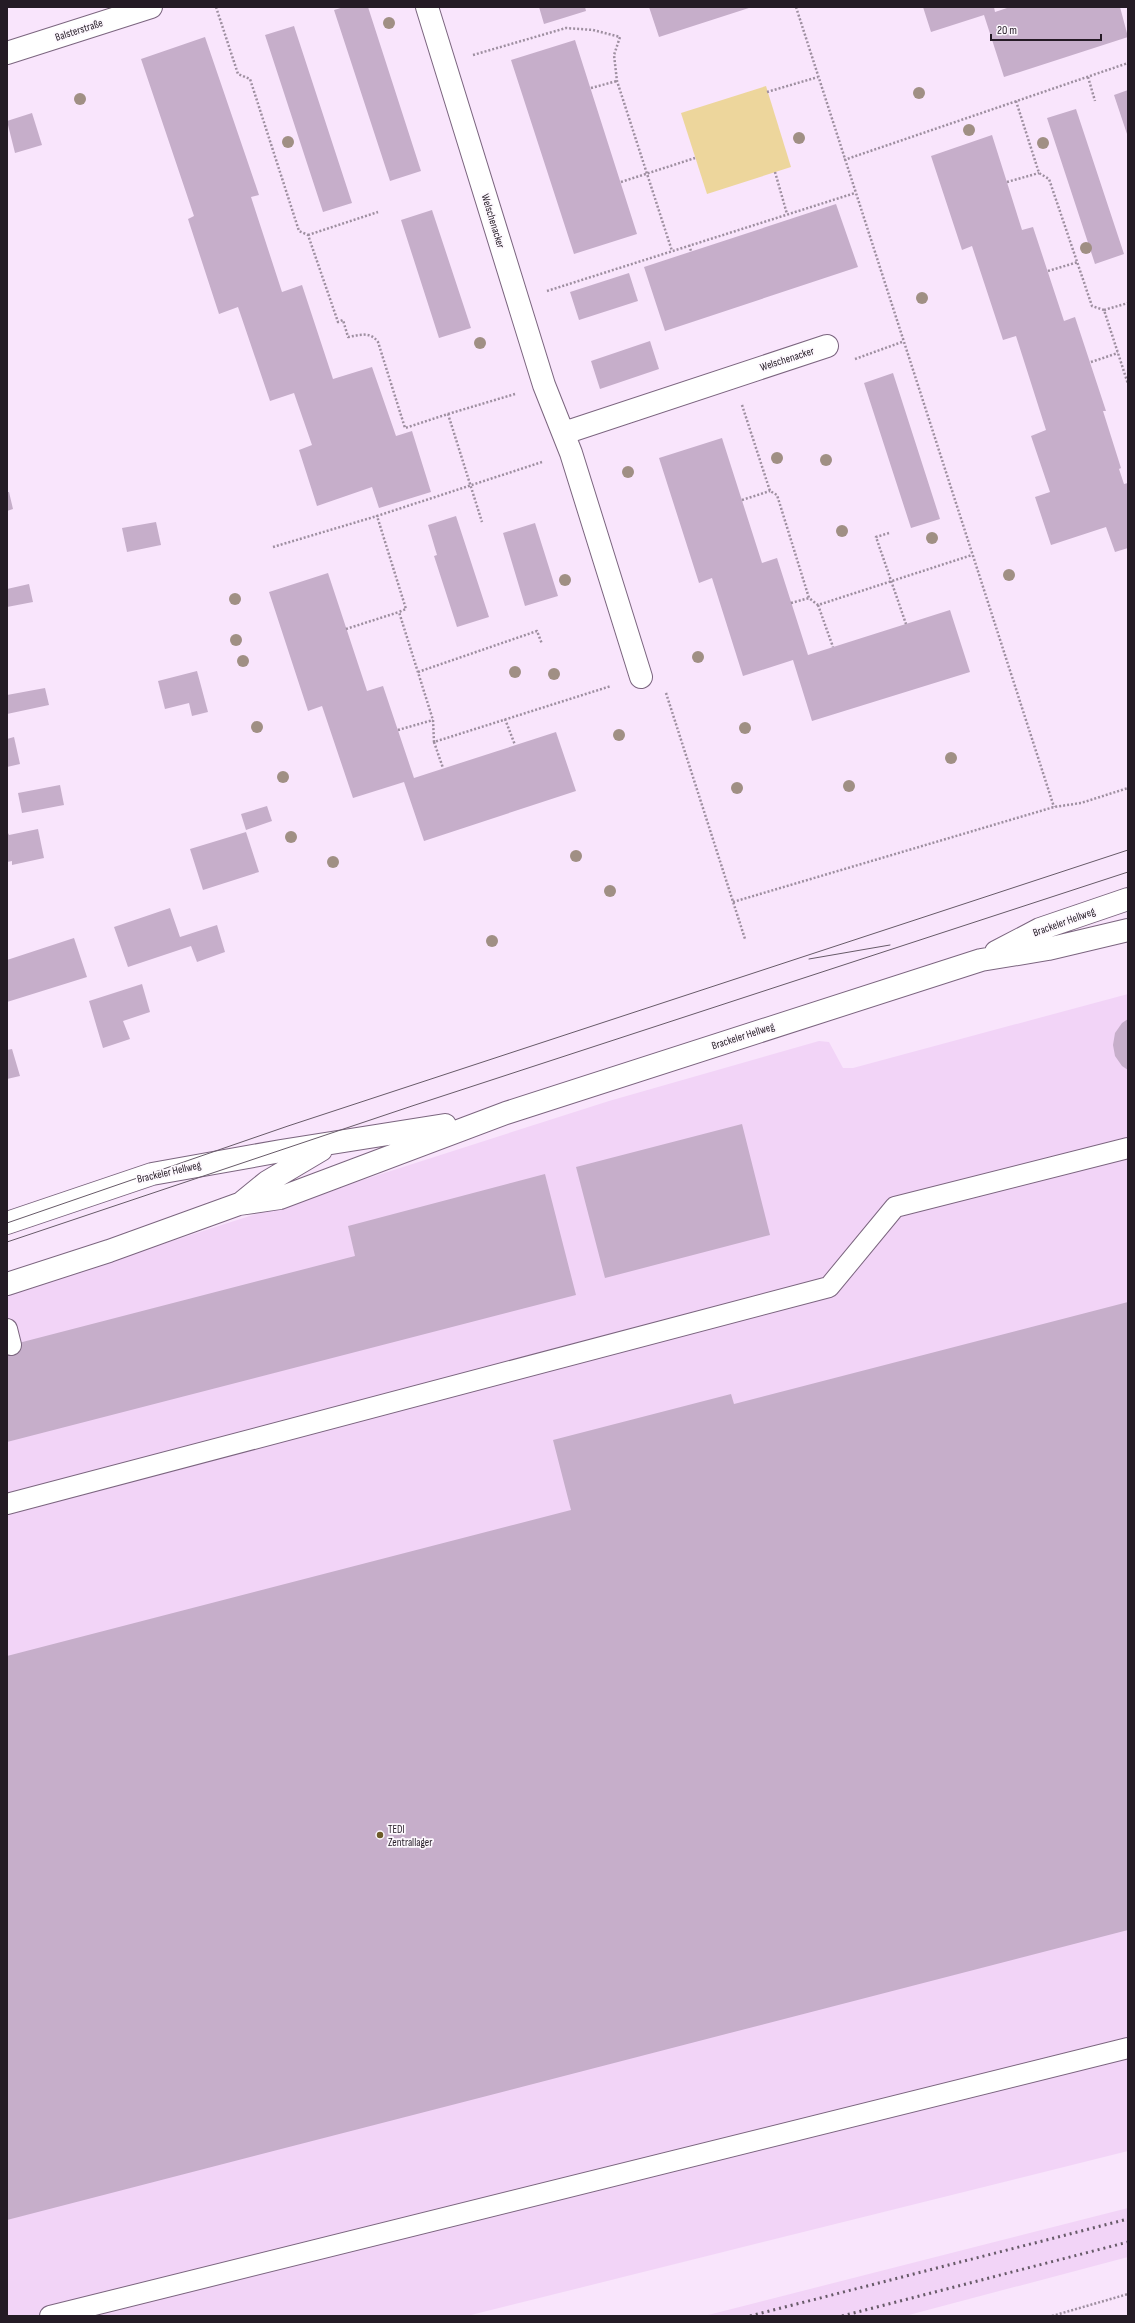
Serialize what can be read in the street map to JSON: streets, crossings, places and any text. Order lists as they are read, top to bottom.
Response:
{
  "streets": {
    "main road": ["Balsterstraße", "Welschenacker", "Brackeler Hellweg"]
  },
  "places": ["TEDI Zentrallager"],
  "scale_bar": "20 m"
}
